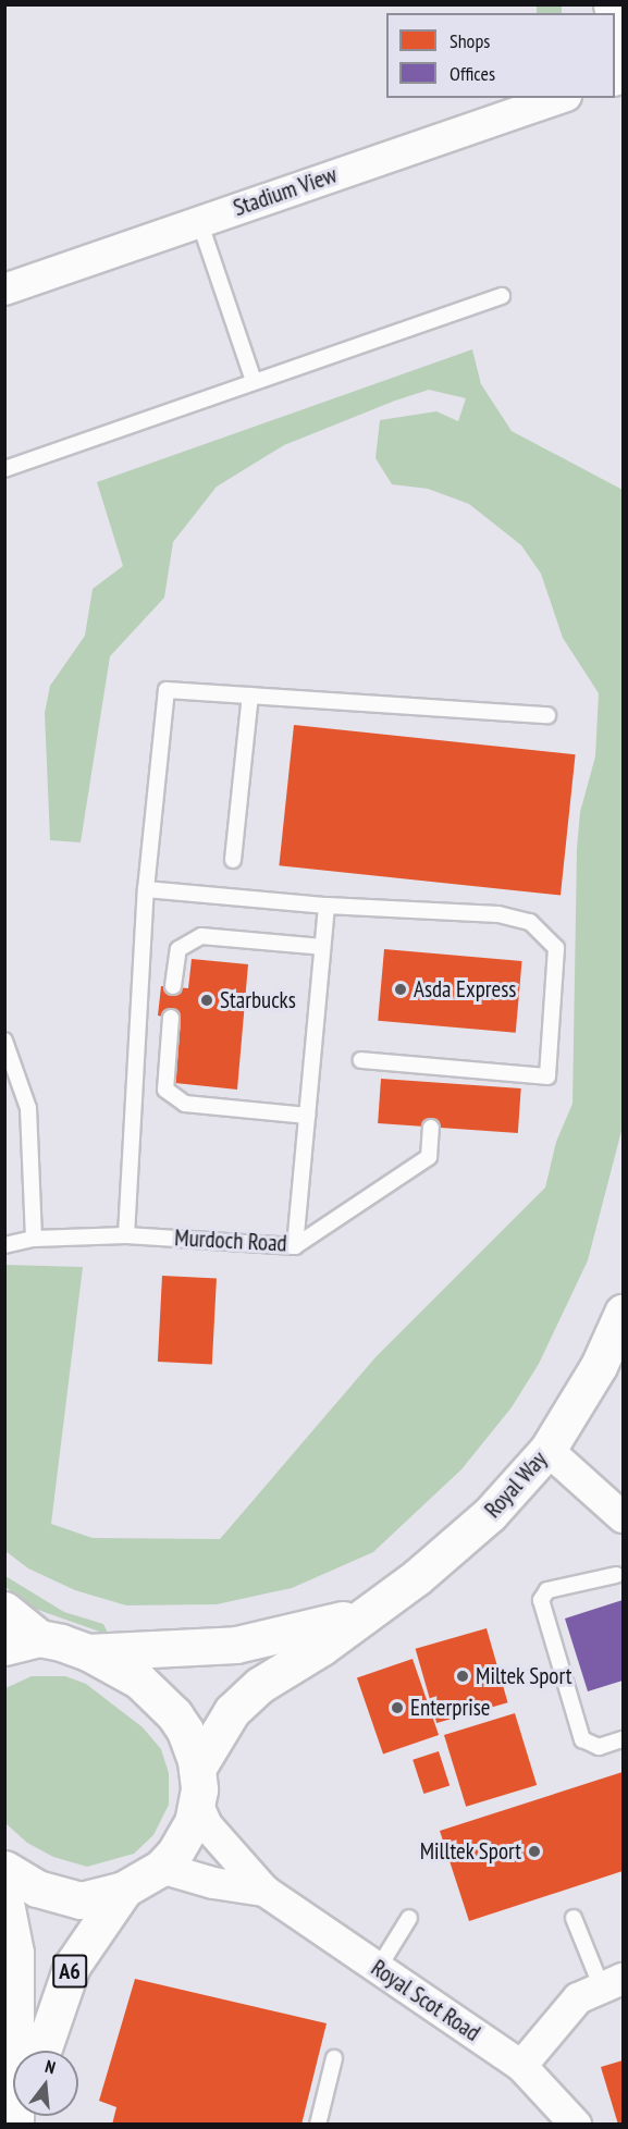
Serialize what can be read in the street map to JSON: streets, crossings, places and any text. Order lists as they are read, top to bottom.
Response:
{
  "streets": {
    "main road": ["Royal Way", "A6"],
    "street": ["Stadium View", "Royal Scot Road"],
    "lane": ["Murdoch Road"]
  },
  "crossings": [
    ["Royal Way", "A6"],
    ["A6", "Royal Scot Road"]
  ],
  "places": [
    "Asda Express",
    "Starbucks",
    "Miltek Sport",
    "Enterprise",
    "Milltek Sport"
  ],
  "legend": ["Shops", "Offices"],
  "north": "top"
}
